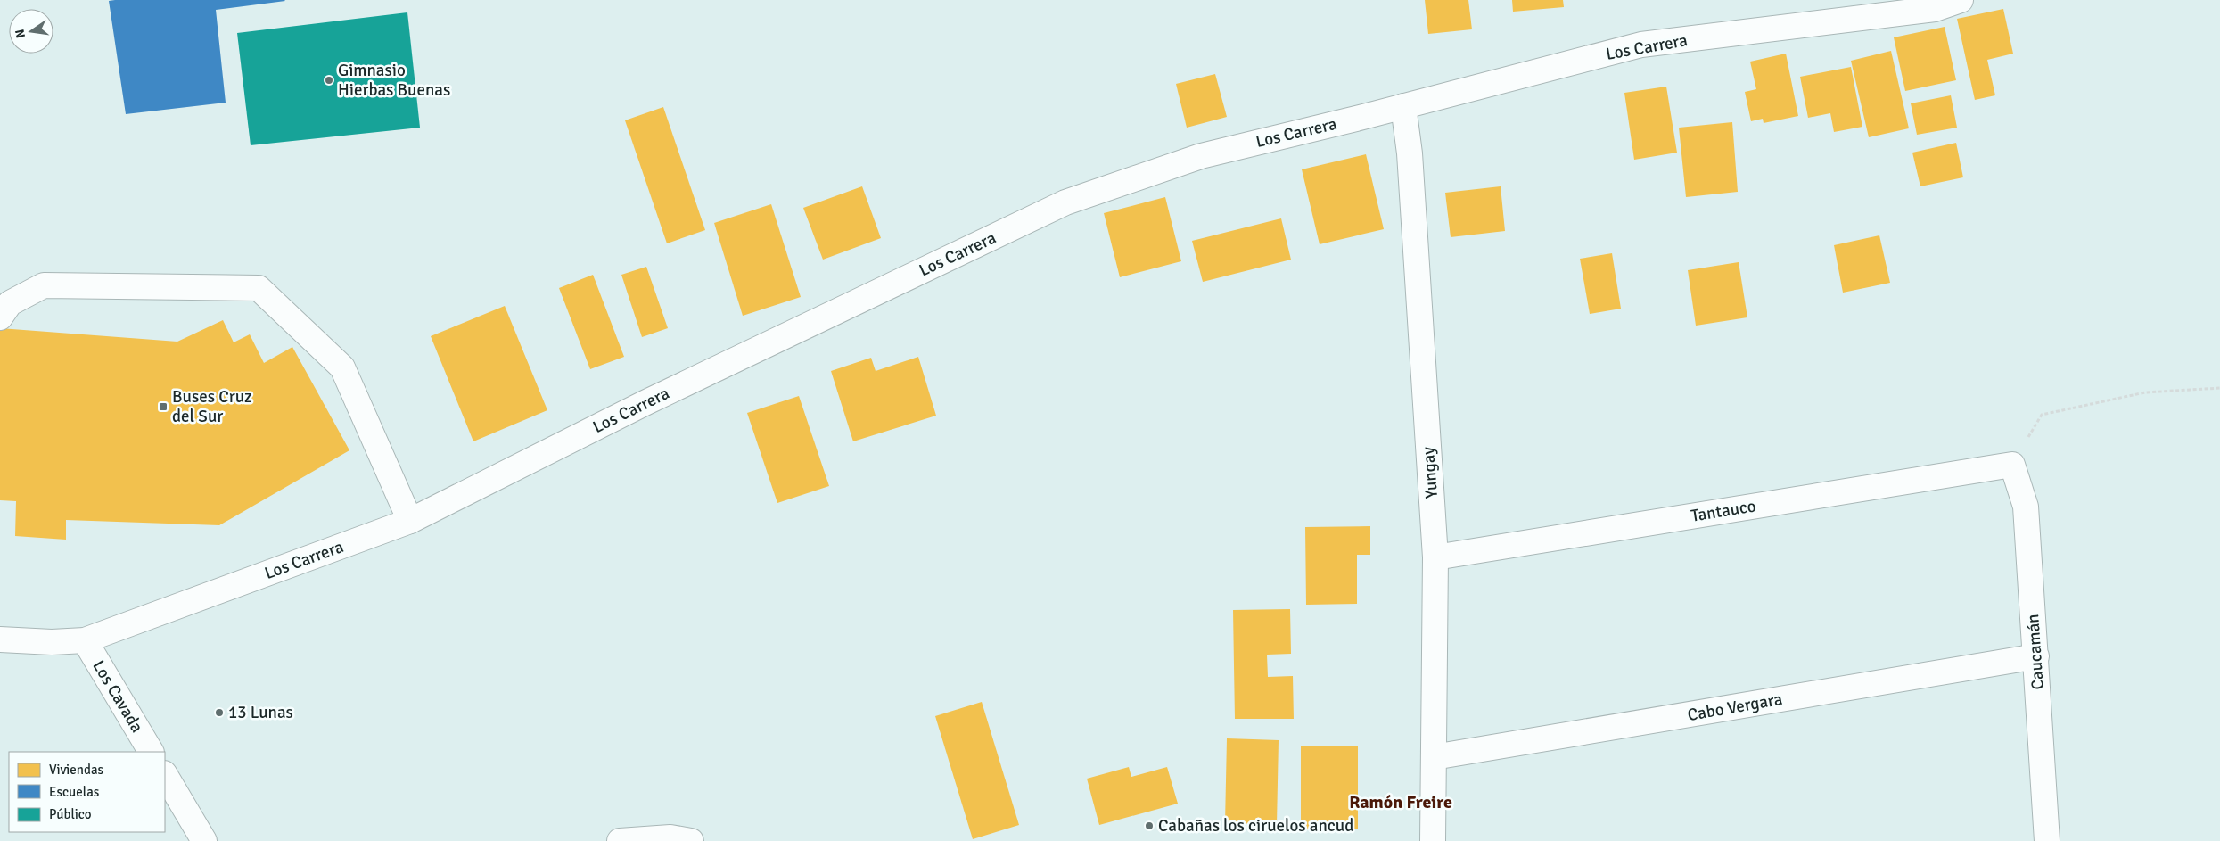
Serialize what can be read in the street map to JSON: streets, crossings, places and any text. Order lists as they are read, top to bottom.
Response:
{
  "streets": {
    "street": [
      "Los Carrera",
      "Yungay",
      "Tantauco",
      "Caucamán",
      "Los Cavada",
      "Cabo Vergara"
    ]
  },
  "crossings": [
    ["Los Carrera", "Yungay"],
    ["Los Carrera", "Los Cavada"],
    ["Yungay", "Tantauco"],
    ["Yungay", "Cabo Vergara"],
    ["Tantauco", "Caucamán"],
    ["Caucamán", "Cabo Vergara"]
  ],
  "districts": ["Ramón Freire"],
  "places": {
    "other": ["Gimnasio Hierbas Buenas", "13 Lunas", "Cabañas los ciruelos ancud"],
    "transit": ["Buses Cruz del Sur"]
  },
  "legend": ["Viviendas", "Escuelas", "Público"],
  "north": "left"
}
